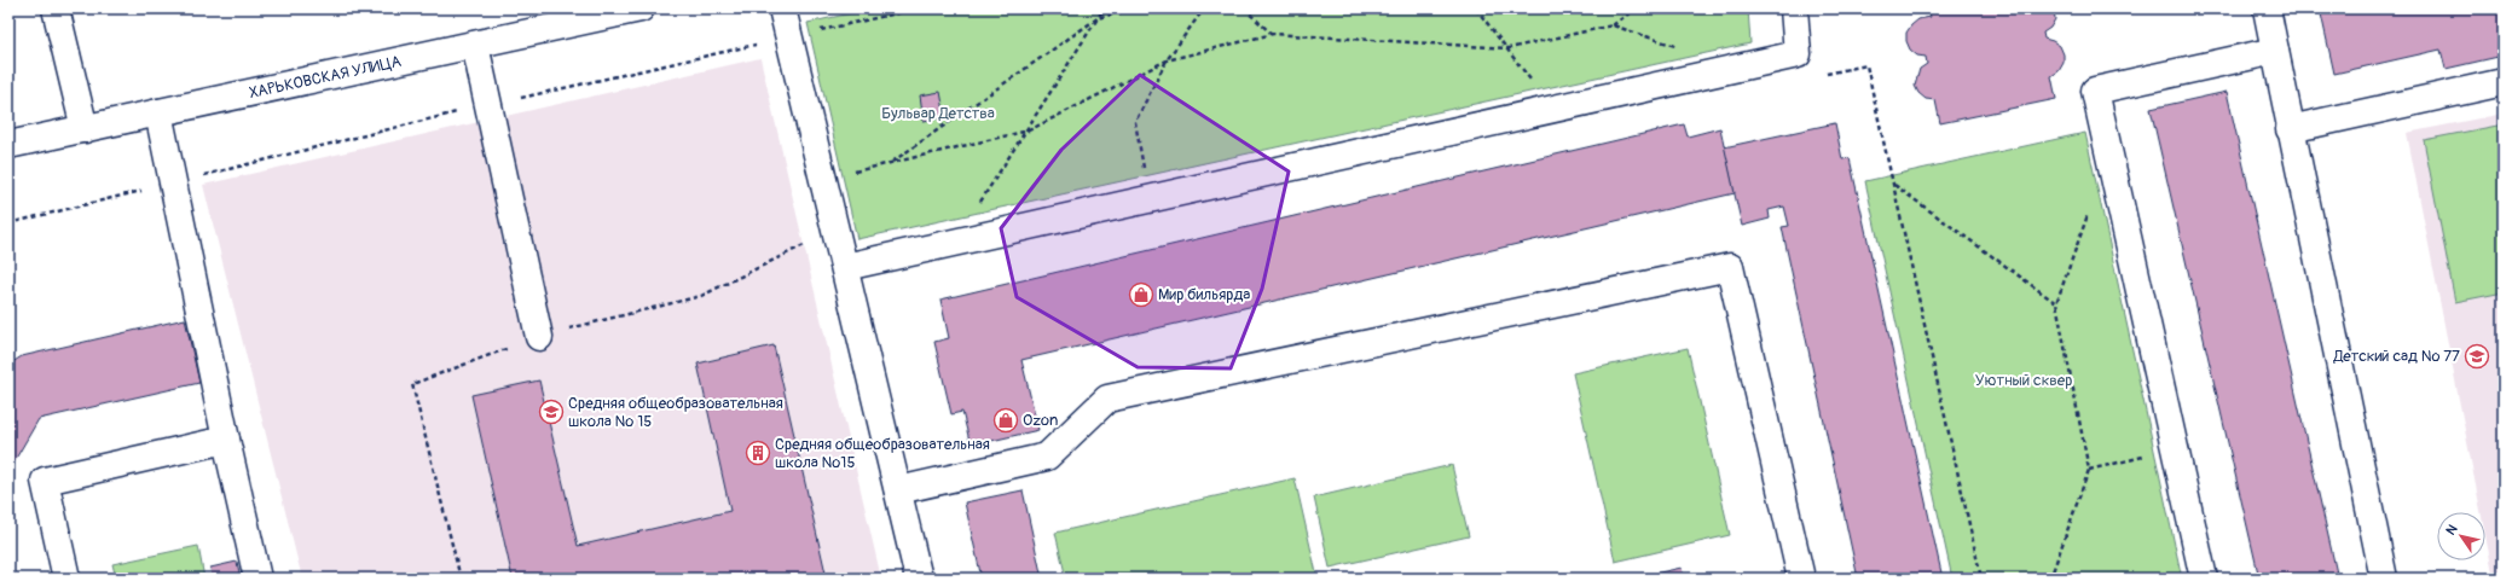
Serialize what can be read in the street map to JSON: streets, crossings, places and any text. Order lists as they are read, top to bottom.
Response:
{
  "streets": {
    "street": ["ХАРЬКОВСКАЯ УЛИЦА"]
  },
  "parks": ["Бульвар Детства", "Уютный сквер"],
  "places": {
    "shop": ["Мир бильярда", "Ozon"],
    "school or university": ["Детский сад № 77", "Средняя общеобразовательная школа № 15"],
    "building": ["Средняя общеобразовательная школа №15"]
  },
  "north": "top left"
}
